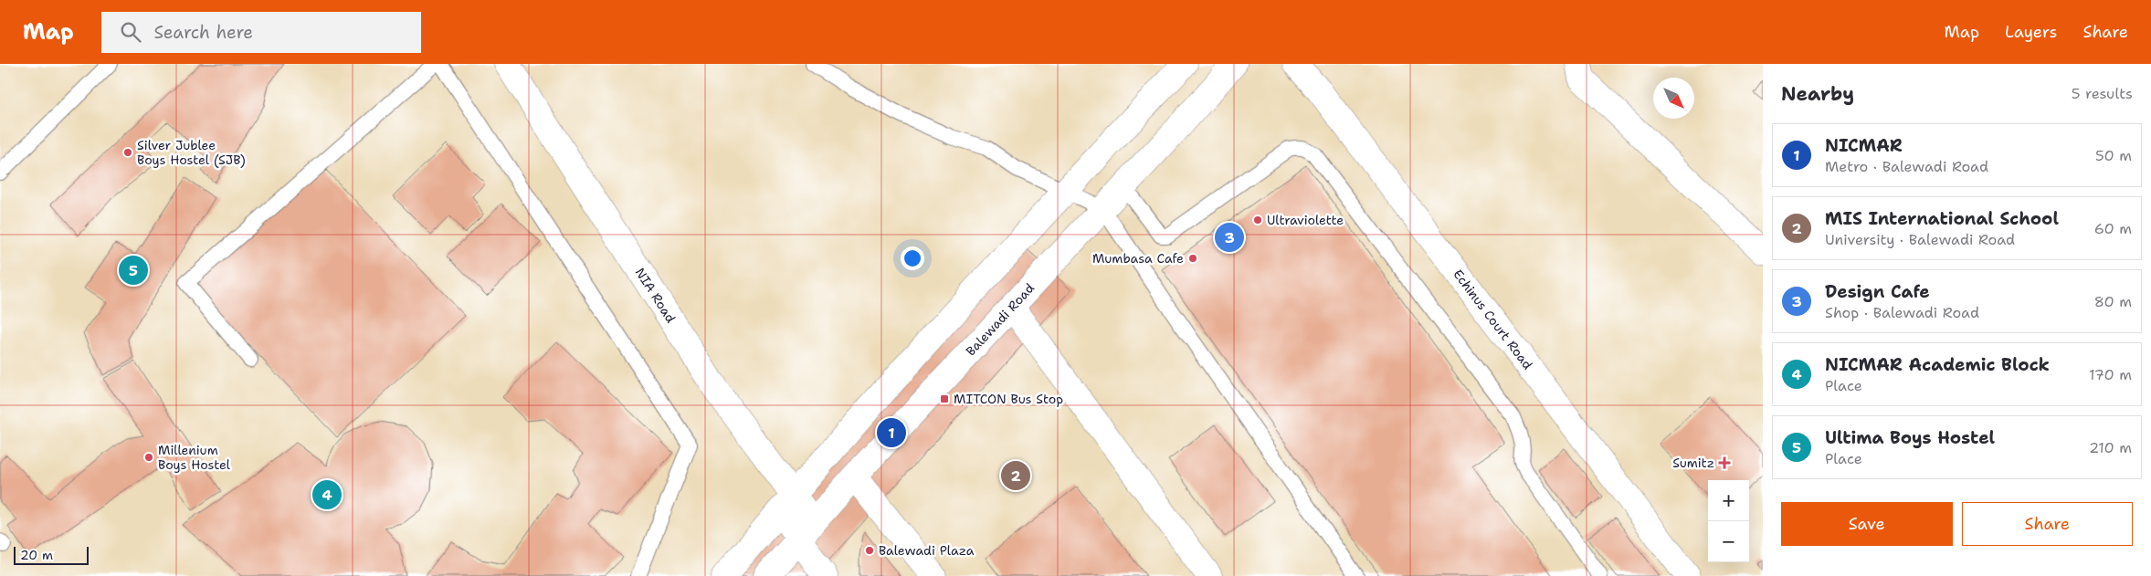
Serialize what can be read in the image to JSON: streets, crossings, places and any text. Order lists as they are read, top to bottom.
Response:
{
  "streets": {
    "street": ["NIA Road", "Echinus Court Road", "Balewadi Road"]
  },
  "crossings": [
    ["NIA Road", "Balewadi Road"]
  ],
  "places": {
    "other": [
      "Silver Jublee Boys Hostel (SJB)",
      "Ultraviolette",
      "Mumbasa Cafe",
      "Millenium Boys Hostel",
      "Balewadi Plaza"
    ],
    "transit": ["MITCON Bus Stop"],
    "health": ["Sumitz"]
  },
  "scale_bar": "20 m",
  "north": "bottom right",
  "page": {
    "header": "Map",
    "search": "Search here",
    "nav": ["Map", "Layers", "Share"],
    "heading": ["Nearby", "5 results"],
    "list": [
      {
        "mark": "1",
        "name": "NICMAR",
        "note": "Metro · Balewadi Road",
        "value": "50 m"
      },
      {
        "mark": "2",
        "name": "MIS International School",
        "note": "University · Balewadi Road",
        "value": "60 m"
      },
      {
        "mark": "3",
        "name": "Design Cafe",
        "note": "Shop · Balewadi Road",
        "value": "80 m"
      },
      {
        "mark": "4",
        "name": "NICMAR Academic Block",
        "note": "Place",
        "value": "170 m"
      },
      {
        "mark": "5",
        "name": "Ultima Boys Hostel",
        "note": "Place",
        "value": "210 m"
      }
    ],
    "pins": [
      "3",
      "5",
      "1",
      "2",
      "4"
    ],
    "map_buttons": ["+", "−"],
    "buttons": ["Save", "Share"],
    "scale": "20 m"
  }
}
